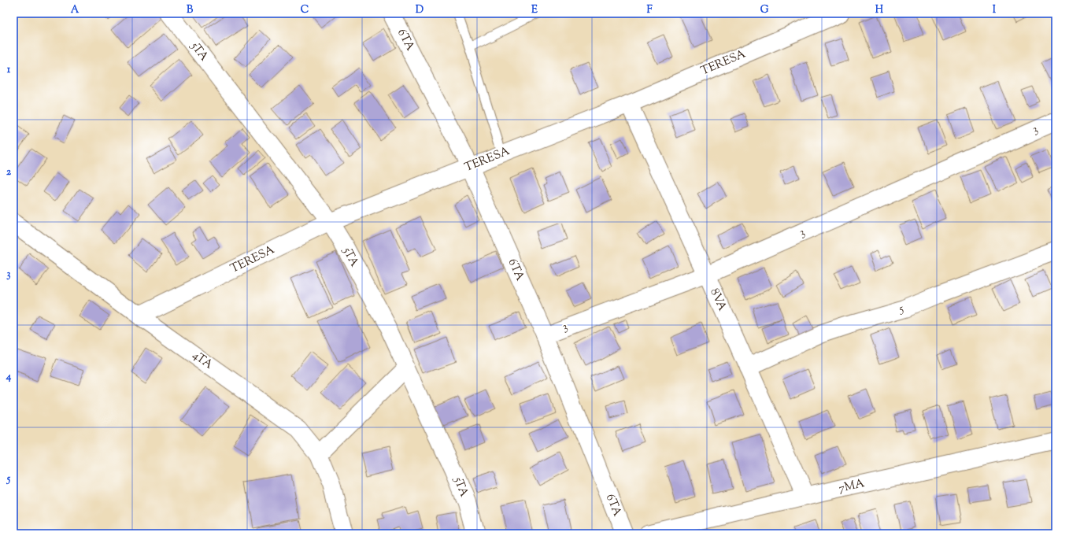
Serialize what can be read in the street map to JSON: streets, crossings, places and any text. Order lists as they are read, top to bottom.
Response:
{
  "streets": {
    "street": [
      "6TA",
      "5TA",
      "TERESA",
      "3",
      "8VA",
      "5",
      "4TA",
      "7MA"
    ]
  },
  "crossings": [
    ["6TA", "TERESA"],
    ["6TA", "3"],
    ["5TA", "TERESA"],
    ["TERESA", "8VA"],
    ["TERESA", "4TA"],
    ["3", "8VA"],
    ["8VA", "5"],
    ["8VA", "7MA"]
  ],
  "grid": {
    "columns": [
      "A",
      "B",
      "C",
      "D",
      "E",
      "F",
      "G",
      "H",
      "I"
    ],
    "rows": [
      "1",
      "2",
      "3",
      "4",
      "5"
    ]
  }
}
